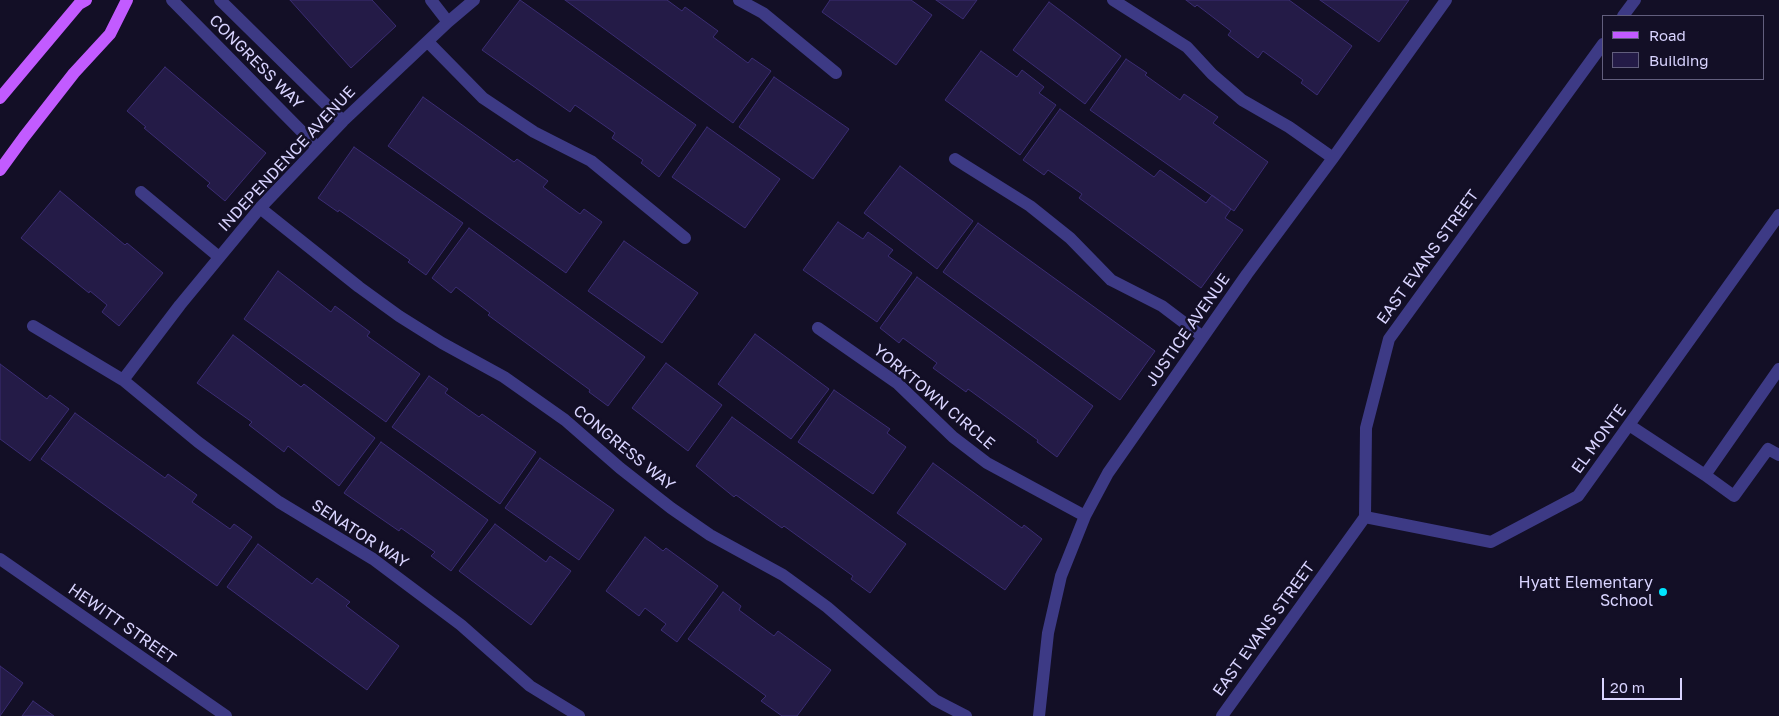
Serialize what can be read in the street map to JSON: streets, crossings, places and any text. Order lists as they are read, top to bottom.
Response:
{
  "streets": {
    "street": [
      "CONGRESS WAY",
      "INDEPENDENCE AVENUE",
      "EAST EVANS STREET",
      "JUSTICE AVENUE",
      "YORKTOWN CIRCLE",
      "EL MONTE",
      "SENATOR WAY",
      "HEWITT STREET"
    ]
  },
  "crossings": [
    ["CONGRESS WAY", "INDEPENDENCE AVENUE"],
    ["INDEPENDENCE AVENUE", "SENATOR WAY"],
    ["EAST EVANS STREET", "EL MONTE"],
    ["JUSTICE AVENUE", "YORKTOWN CIRCLE"]
  ],
  "places": ["Hyatt Elementary School"],
  "legend": ["Road", "Building"],
  "scale_bar": "20 m"
}
